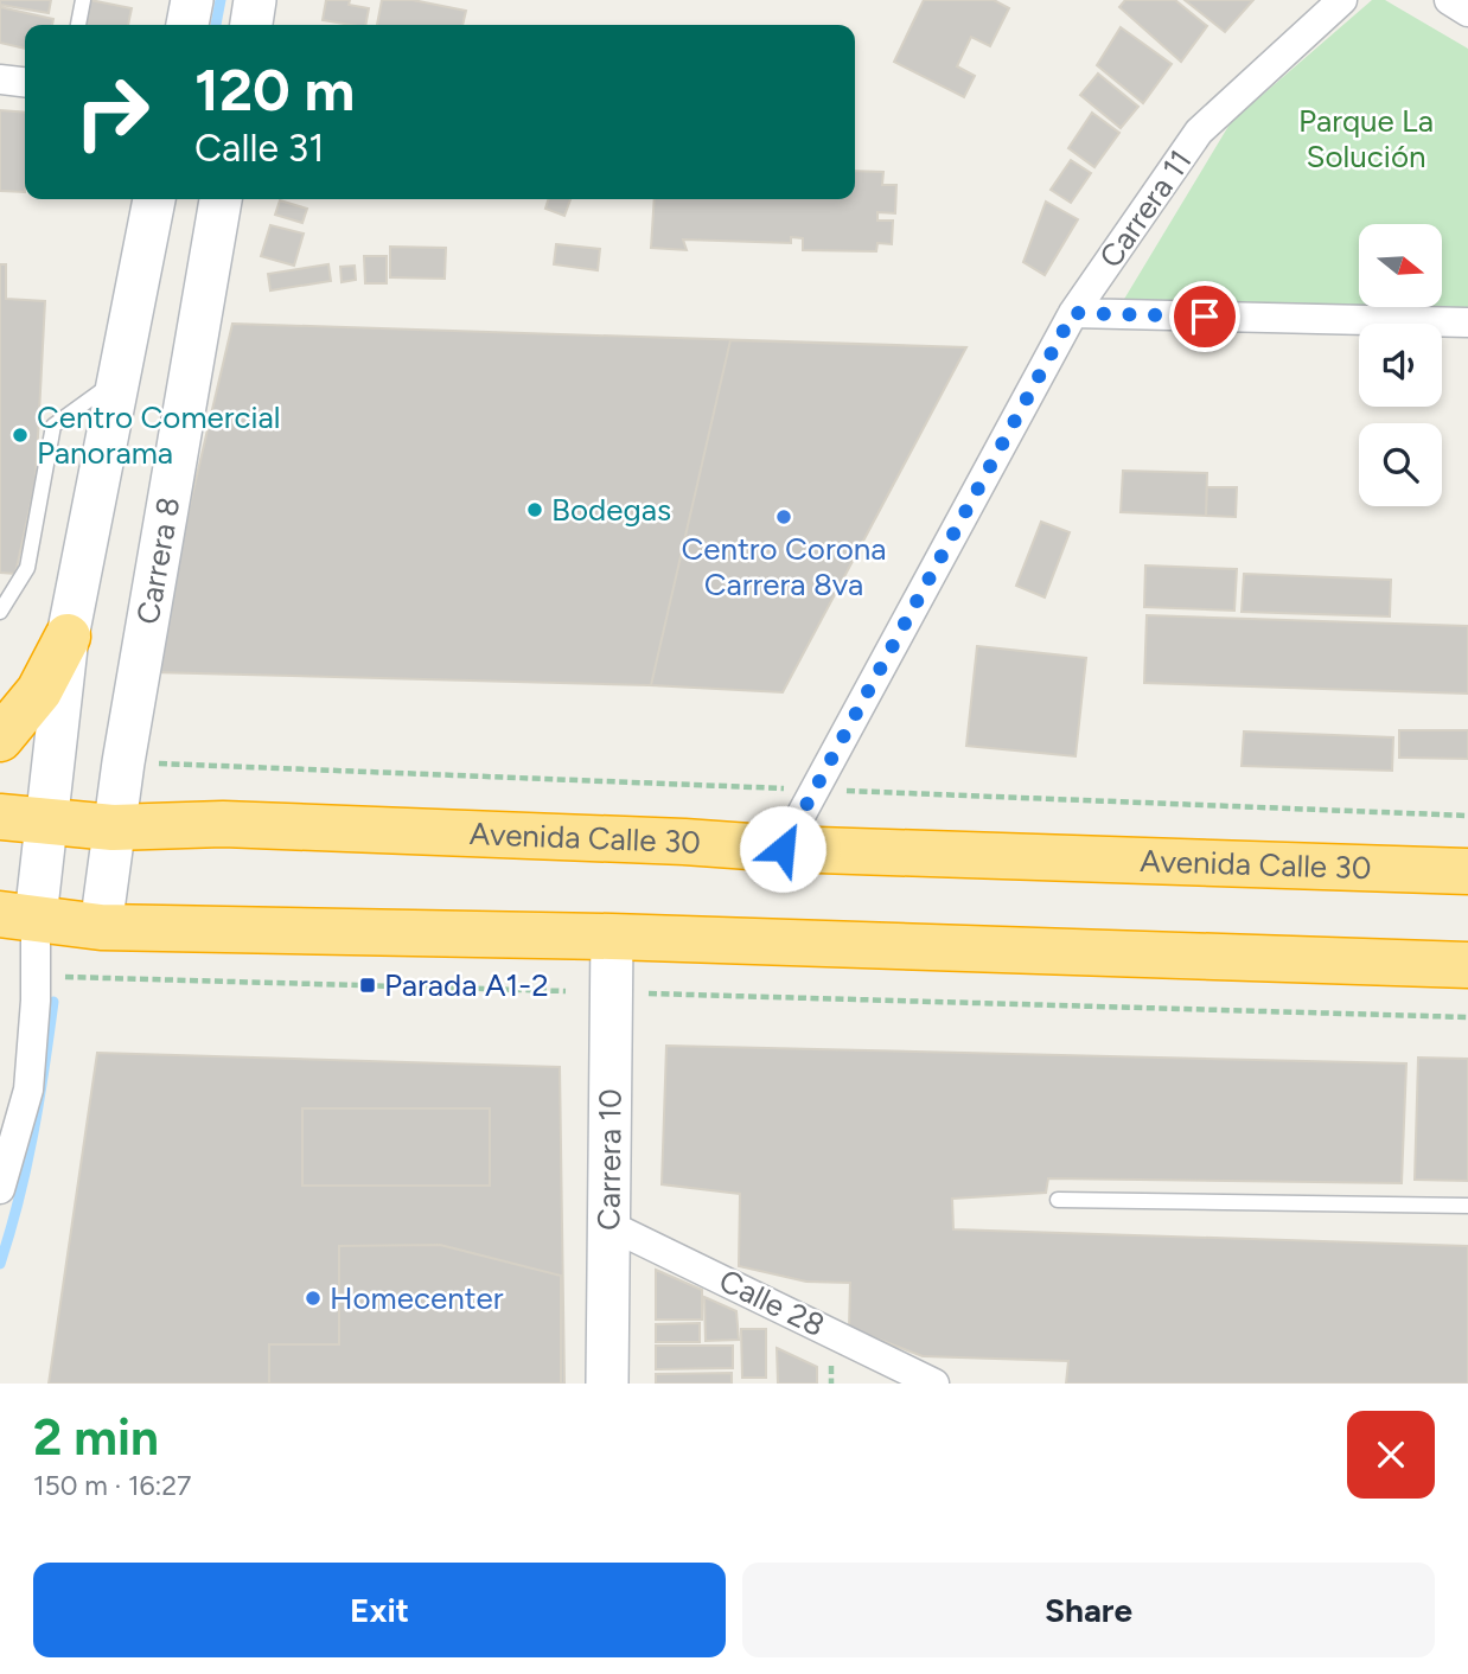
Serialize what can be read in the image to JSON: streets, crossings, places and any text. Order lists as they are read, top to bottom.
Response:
{
  "streets": {
    "highway": ["Avenida Calle 30"],
    "street": [
      "Carrera 11",
      "Carrera 8",
      "Carrera 10",
      "Calle 28"
    ]
  },
  "crossings": [
    ["Carrera 11", "Avenida Calle 30"],
    ["Carrera 8", "Avenida Calle 30"],
    ["Carrera 10", "Calle 28"]
  ],
  "parks": ["Parque La Solución"],
  "places": {
    "other": [
      "Centro Comercial Panorama",
      "Bodegas",
      "Centro Corona Carrera 8va",
      "Homecenter"
    ],
    "transit": ["Parada A1-2"]
  },
  "north": "right",
  "page": {
    "turn": ["120 m", "Calle 31"],
    "heading": ["2 min", "150 m · 16:27"],
    "buttons": ["Exit", "Share"]
  }
}
